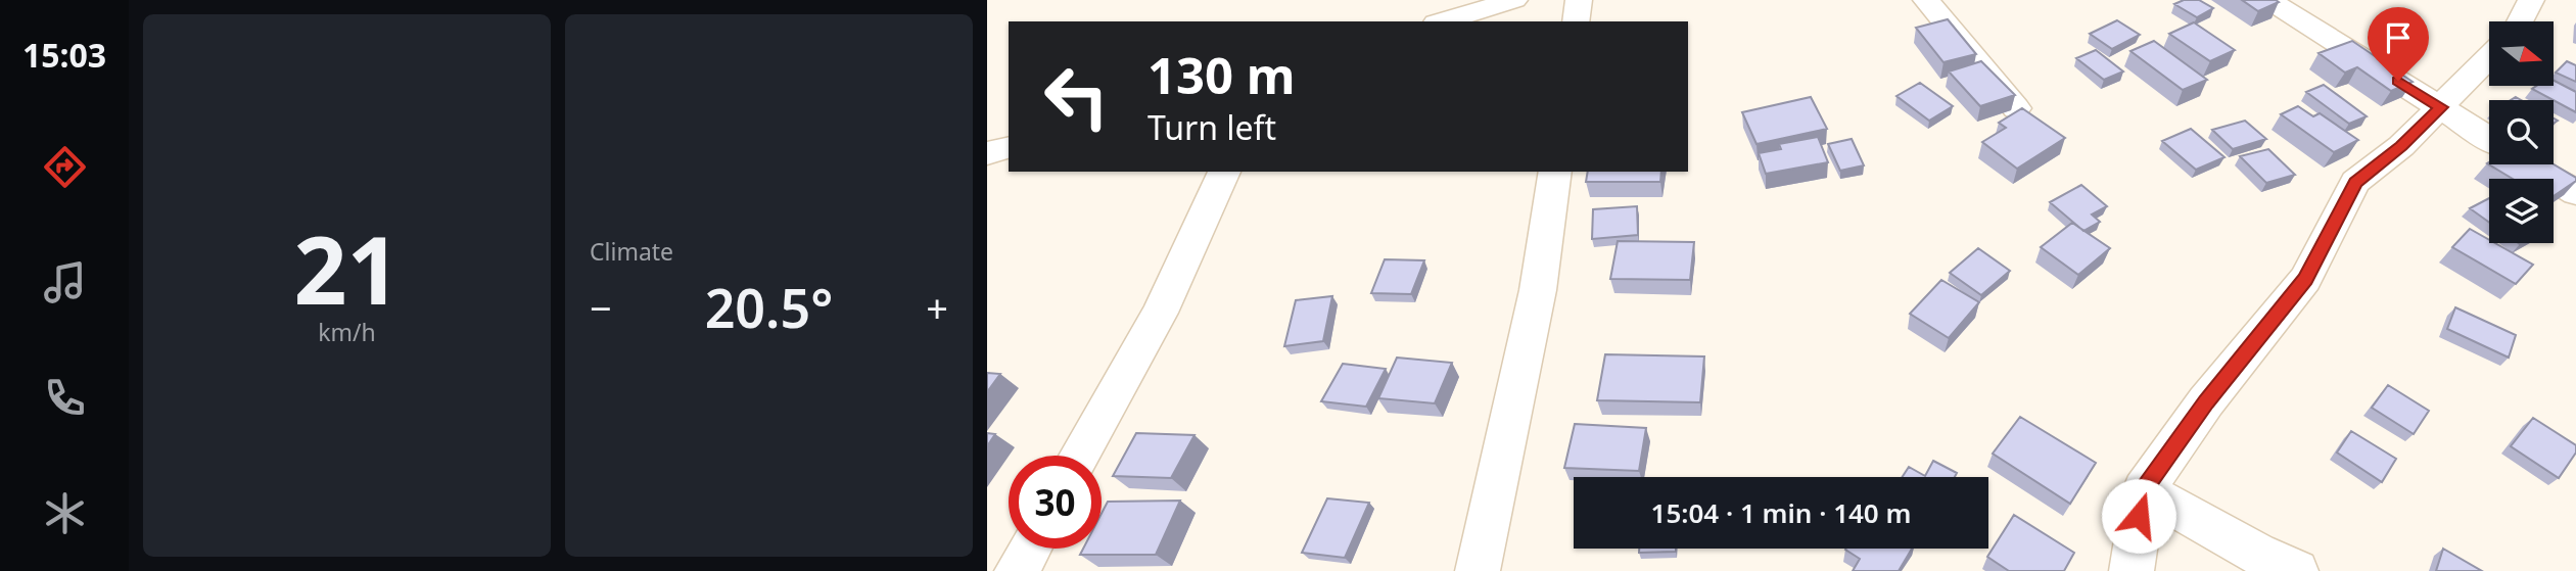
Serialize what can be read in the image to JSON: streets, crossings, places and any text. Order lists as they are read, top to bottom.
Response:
{
  "north": "right",
  "page": {
    "tabs": "15:03",
    "tile": [
      ["21", "km/h"],
      "Climate"
    ],
    "turn": ["130 m", "Turn left"],
    "heat": ["−", "20.5°", "+"],
    "limit": "30",
    "trip": "15:04 · 1 min · 140 m"
  }
}
